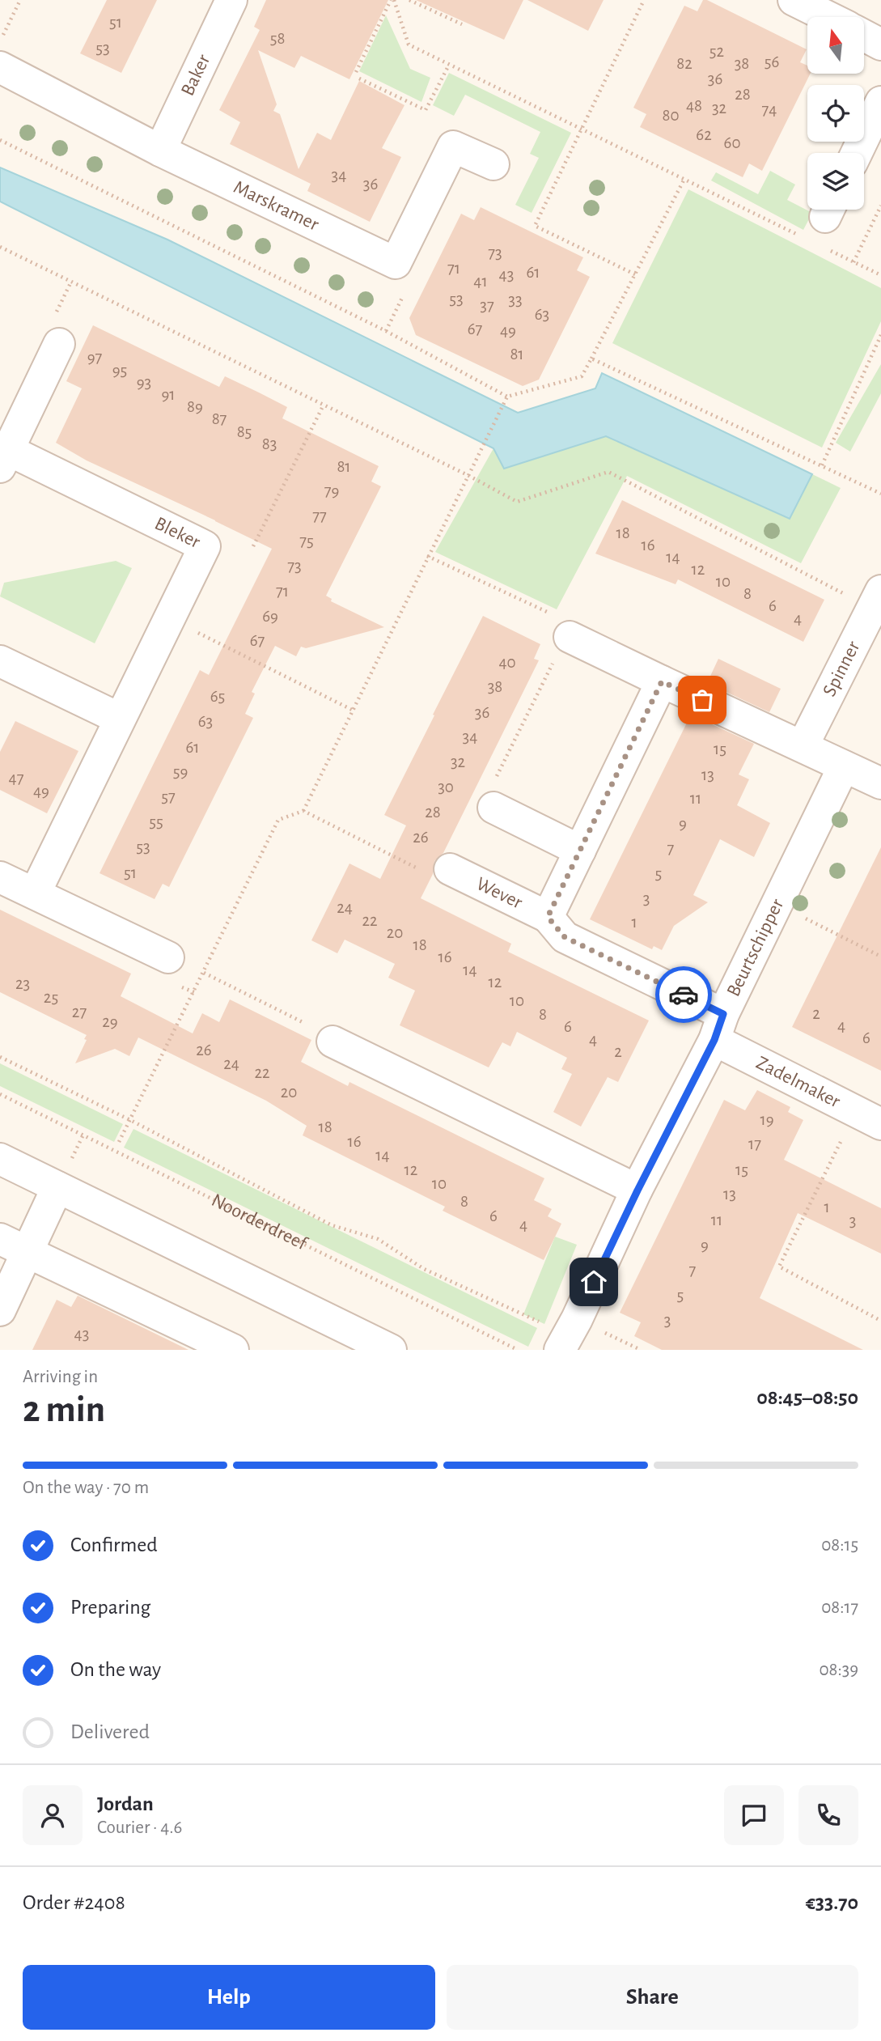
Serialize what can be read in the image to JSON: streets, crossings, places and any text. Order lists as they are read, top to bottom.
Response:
{
  "streets": {
    "street": [
      "Baker",
      "Marskramer",
      "Bleker",
      "Spinner",
      "Wever",
      "Beurtschipper",
      "Zadelmaker"
    ],
    "path": ["Noorderdreef"]
  },
  "crossings": [
    ["Baker", "Marskramer"],
    ["Wever", "Beurtschipper"],
    ["Wever", "Zadelmaker"],
    ["Beurtschipper", "Zadelmaker"]
  ],
  "house_numbers": [
    "51",
    "58",
    "53",
    "52",
    "56",
    "82",
    "38",
    "36",
    "28",
    "48",
    "32",
    "74",
    "80",
    "62",
    "60",
    "34",
    "36",
    "73",
    "71",
    "61",
    "43",
    "41",
    "53",
    "33",
    "37",
    "63",
    "67",
    "49",
    "81",
    "97",
    "95",
    "93",
    "91",
    "89",
    "87",
    "85",
    "83",
    "81",
    "79",
    "77",
    "18",
    "75",
    "16",
    "14",
    "73",
    "12",
    "10",
    "71",
    "8",
    "6",
    "69",
    "4",
    "67",
    "40",
    "38",
    "65",
    "36",
    "63",
    "34",
    "61",
    "15",
    "32",
    "59",
    "13",
    "47",
    "30",
    "49",
    "57",
    "11",
    "28",
    "55",
    "9",
    "26",
    "53",
    "7",
    "51",
    "5",
    "3",
    "24",
    "22",
    "1",
    "20",
    "18",
    "16",
    "14",
    "12",
    "23",
    "25",
    "10",
    "27",
    "2",
    "8",
    "29",
    "4",
    "6",
    "6",
    "4",
    "26",
    "2",
    "24",
    "22",
    "20",
    "19",
    "18",
    "16",
    "17",
    "14",
    "12",
    "15",
    "10",
    "13",
    "8",
    "1",
    "6",
    "11",
    "3",
    "4",
    "9",
    "7",
    "5",
    "3",
    "43"
  ],
  "north": "top",
  "page": {
    "heading": ["2 min", "Arriving in", "08:45–08:50"],
    "panel": [
      "Jordan",
      "Courier · 4.6",
      "Order #2408",
      "€33.70"
    ],
    "bar": "On the way · 70 m",
    "list": [
      ["Confirmed", "08:15"],
      ["Preparing", "08:17"],
      ["On the way", "08:39"],
      "Delivered"
    ],
    "buttons": ["Help", "Share"]
  }
}
